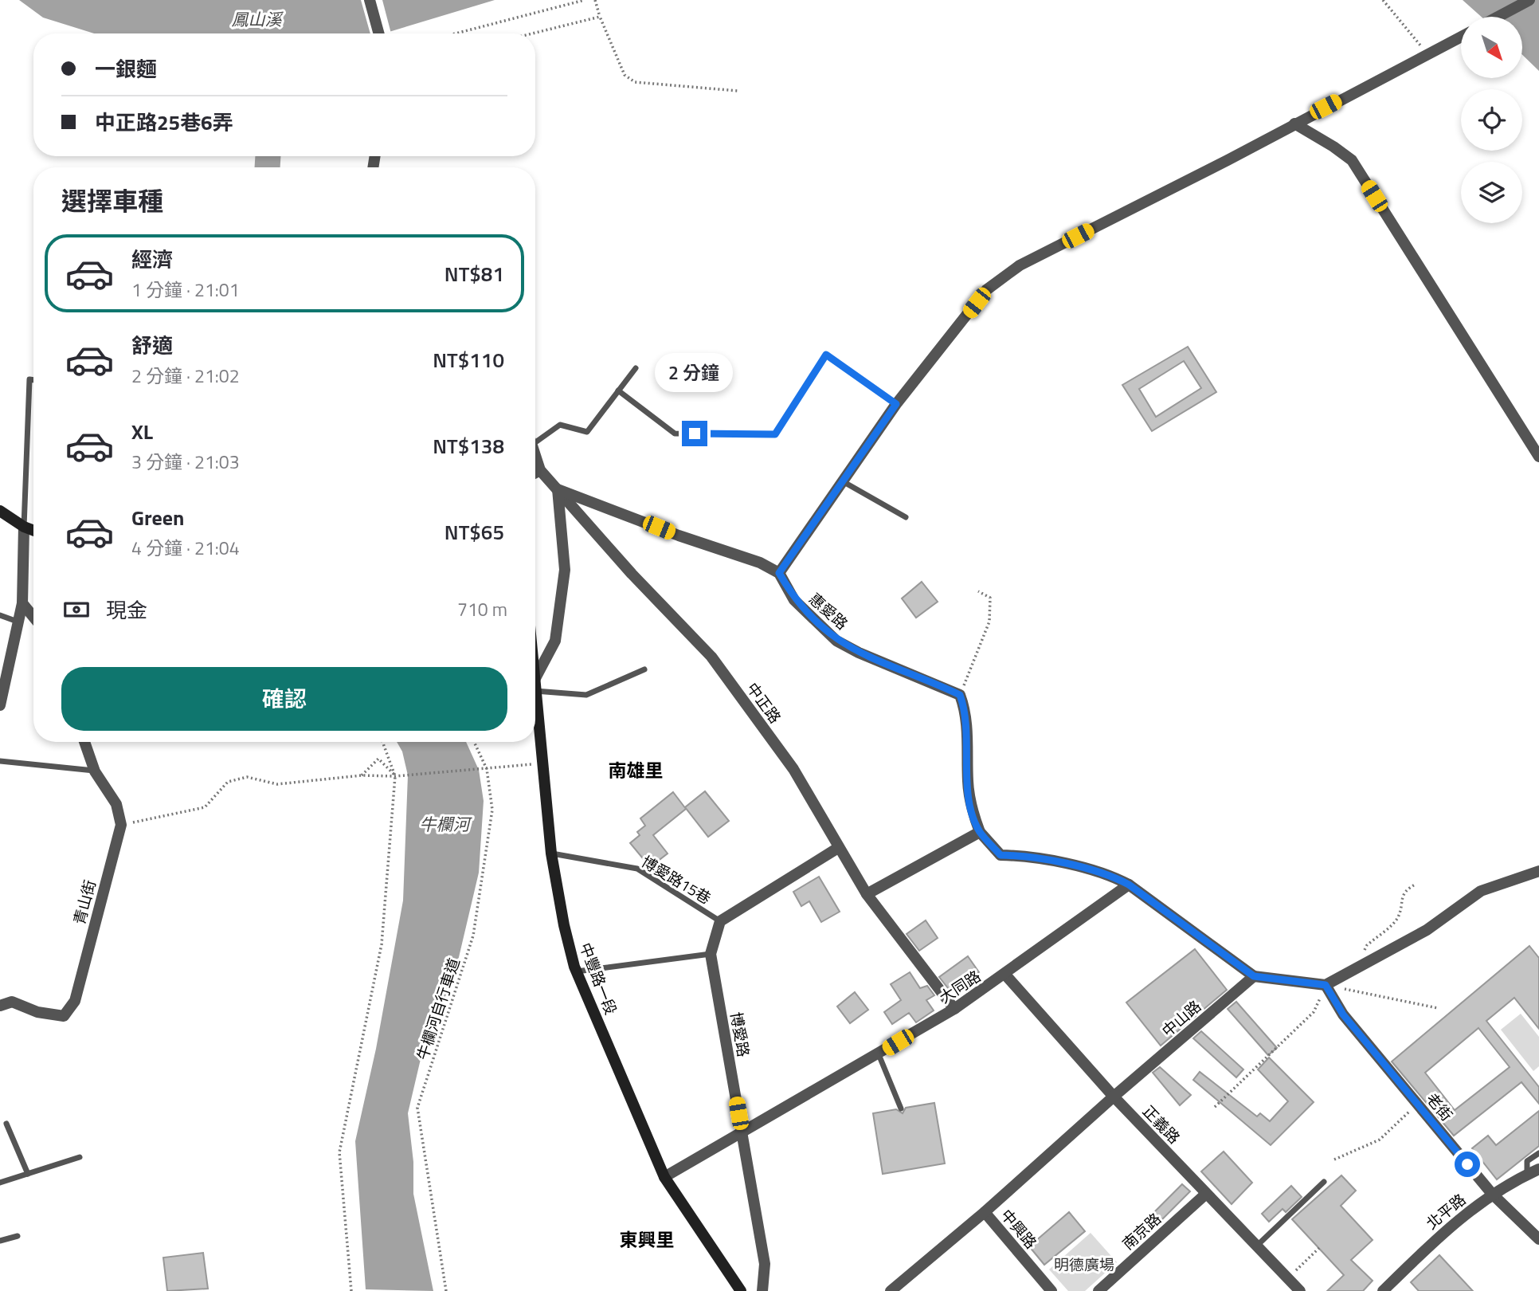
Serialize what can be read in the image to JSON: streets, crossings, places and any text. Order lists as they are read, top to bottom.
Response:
{
  "streets": {
    "main road": ["中豐路一段"],
    "street": [
      "惠愛路",
      "中正路",
      "青山街",
      "大同路",
      "中山路",
      "博愛路",
      "老街",
      "正義路",
      "北平路",
      "中興路",
      "南京路"
    ],
    "lane": ["博愛路15巷"],
    "path": ["牛欄河自行車道"]
  },
  "crossings": [
    ["中正路", "大同路"],
    ["博愛路15巷", "中豐路一段"],
    ["博愛路15巷", "博愛路"],
    ["中豐路一段", "大同路"],
    ["大同路", "博愛路"],
    ["大同路", "正義路"],
    ["中山路", "正義路"],
    ["中山路", "中興路"],
    ["老街", "北平路"],
    ["正義路", "南京路"]
  ],
  "districts": ["南雄里", "東興里"],
  "water": ["鳳山溪", "牛欄河"],
  "parks": ["明德廣場"],
  "north": "bottom right",
  "page": {
    "banner": ["一銀麵", "中正路25巷6弄"],
    "heading": "選擇車種",
    "list": [
      {
        "name": "經濟",
        "note": "1 分鐘 · 21:01",
        "value": "NT$81"
      },
      {
        "name": "舒適",
        "note": "2 分鐘 · 21:02",
        "value": "NT$110"
      },
      {
        "name": "XL",
        "note": "3 分鐘 · 21:03",
        "value": "NT$138"
      },
      {
        "name": "Green",
        "note": "4 分鐘 · 21:04",
        "value": "NT$65"
      }
    ],
    "bubble": "2 分鐘",
    "pay": ["現金", "710 m"],
    "buttons": "確認"
  }
}
